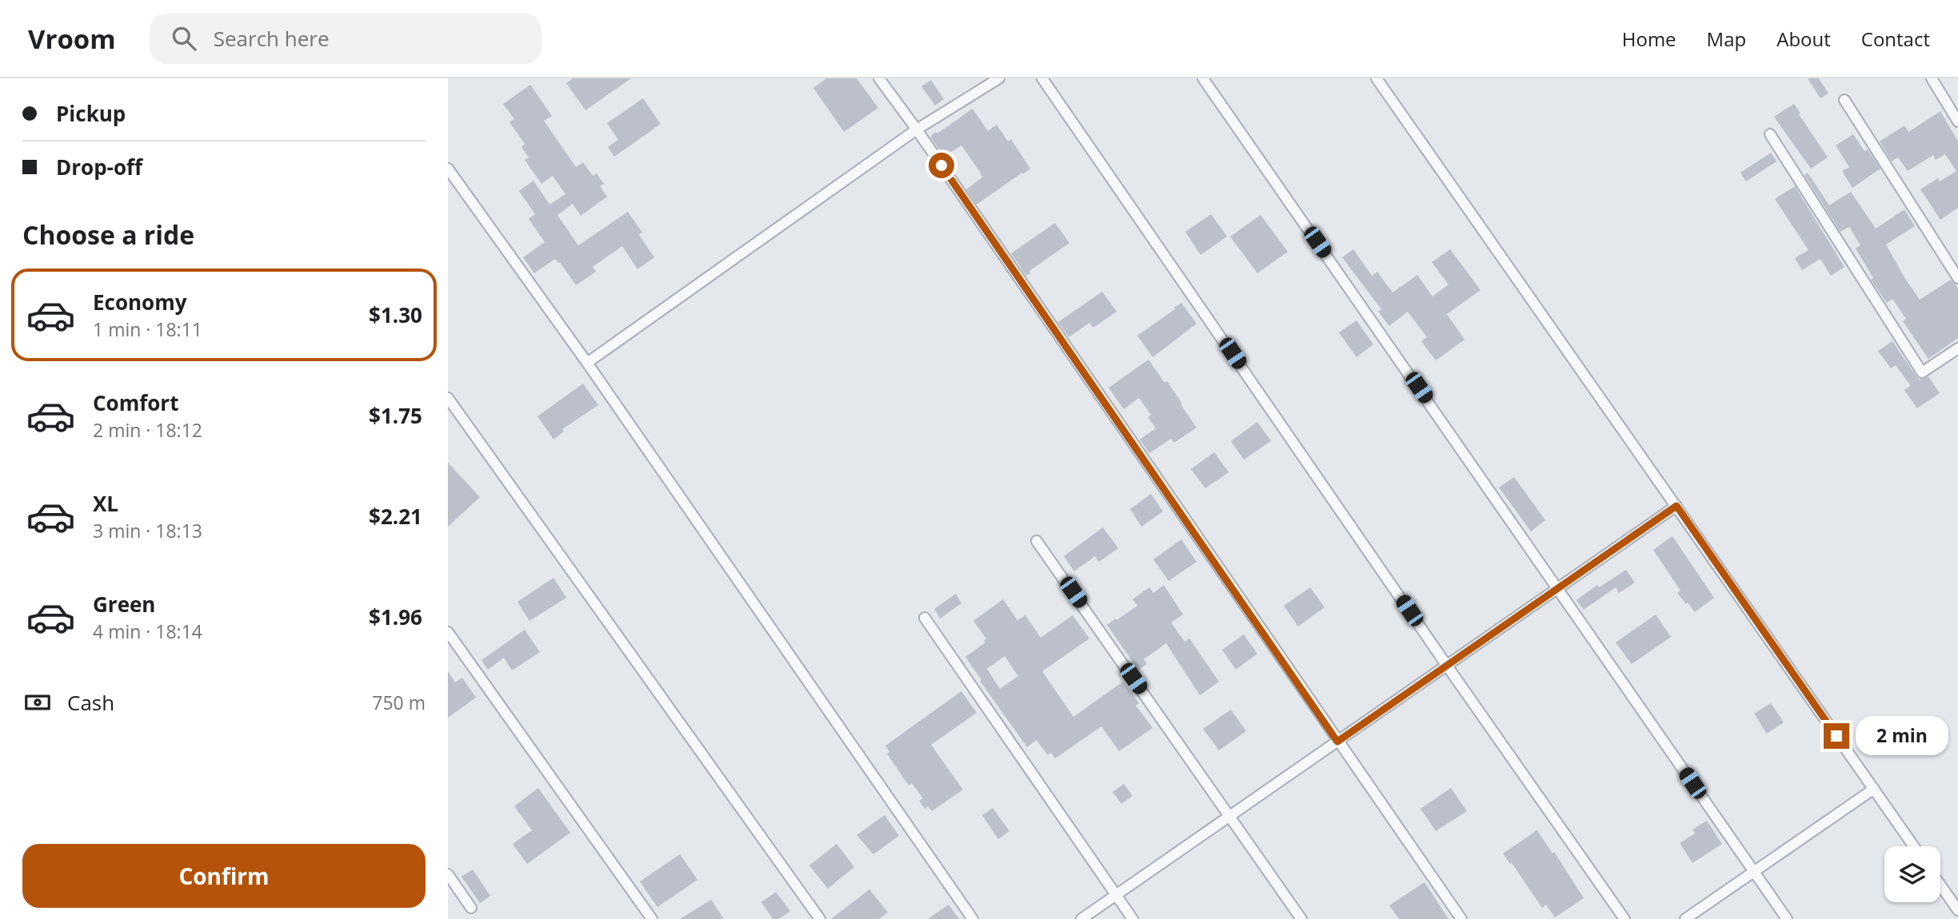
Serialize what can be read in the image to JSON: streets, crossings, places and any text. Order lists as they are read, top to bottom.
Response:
{
  "page": {
    "header": "Vroom",
    "search": "Search here",
    "nav": [
      "Home",
      "Map",
      "About",
      "Contact"
    ],
    "banner": ["Pickup", "Drop-off"],
    "heading": "Choose a ride",
    "list": [
      {
        "name": "Economy",
        "note": "1 min · 18:11",
        "value": "$1.30"
      },
      {
        "name": "Comfort",
        "note": "2 min · 18:12",
        "value": "$1.75"
      },
      {
        "name": "XL",
        "note": "3 min · 18:13",
        "value": "$2.21"
      },
      {
        "name": "Green",
        "note": "4 min · 18:14",
        "value": "$1.96"
      }
    ],
    "pay": ["Cash", "750 m"],
    "bubble": "2 min",
    "buttons": "Confirm"
  }
}
